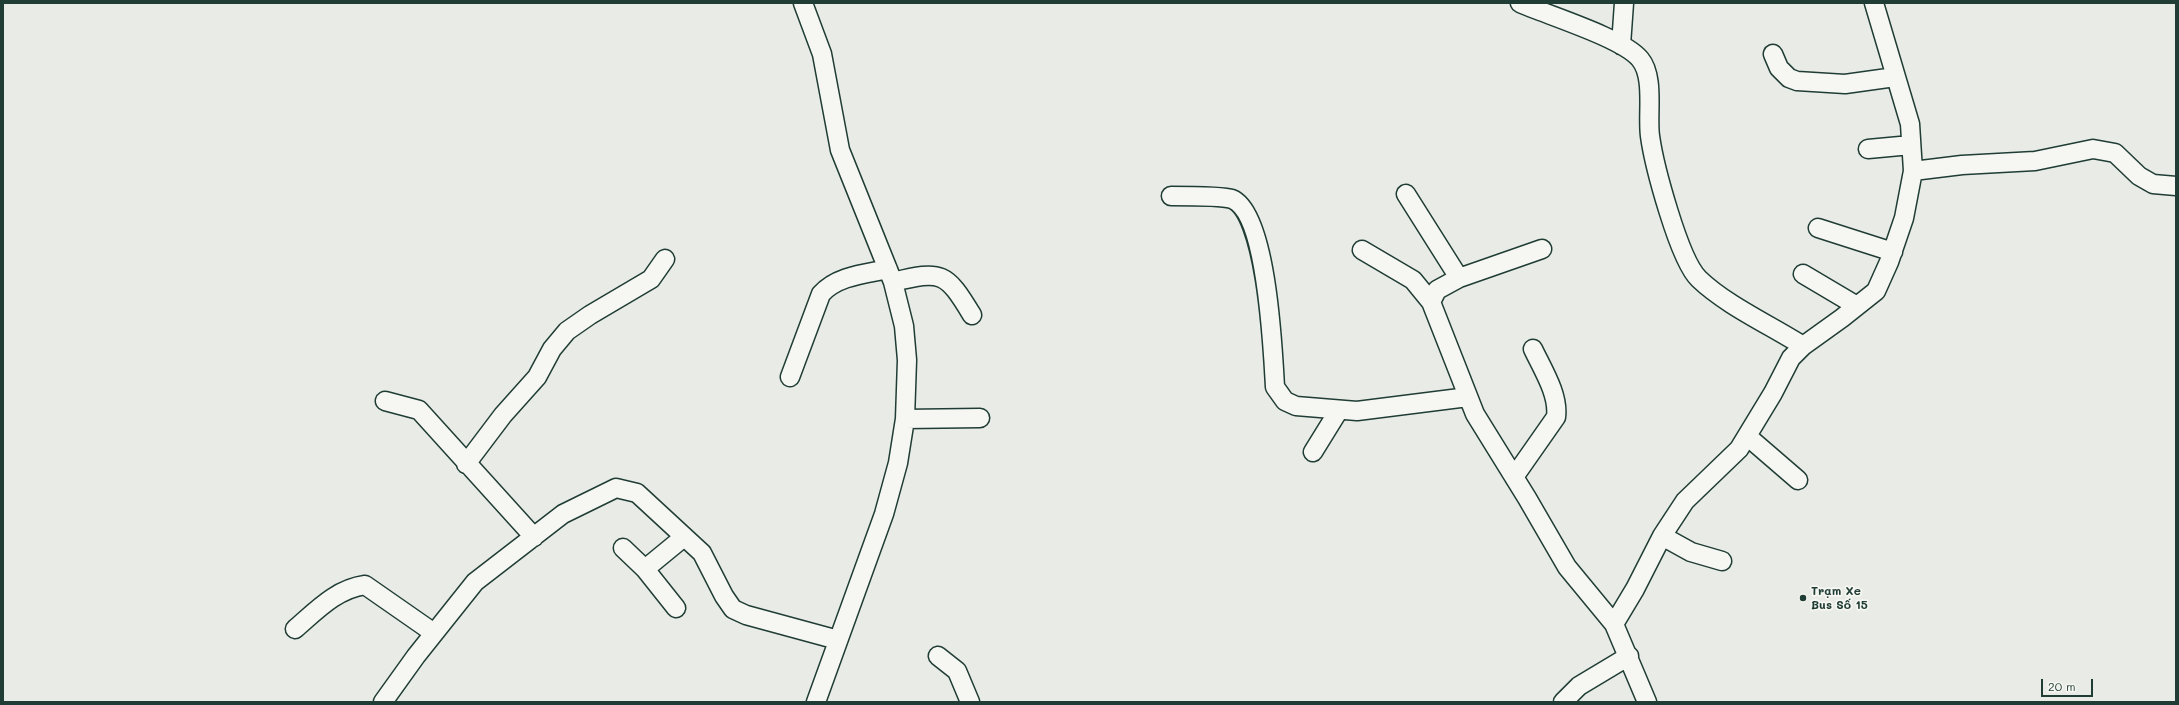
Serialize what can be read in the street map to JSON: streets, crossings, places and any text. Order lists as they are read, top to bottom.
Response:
{
  "places": ["Trạm Xe Bus Số 15"],
  "scale_bar": "20 m"
}
